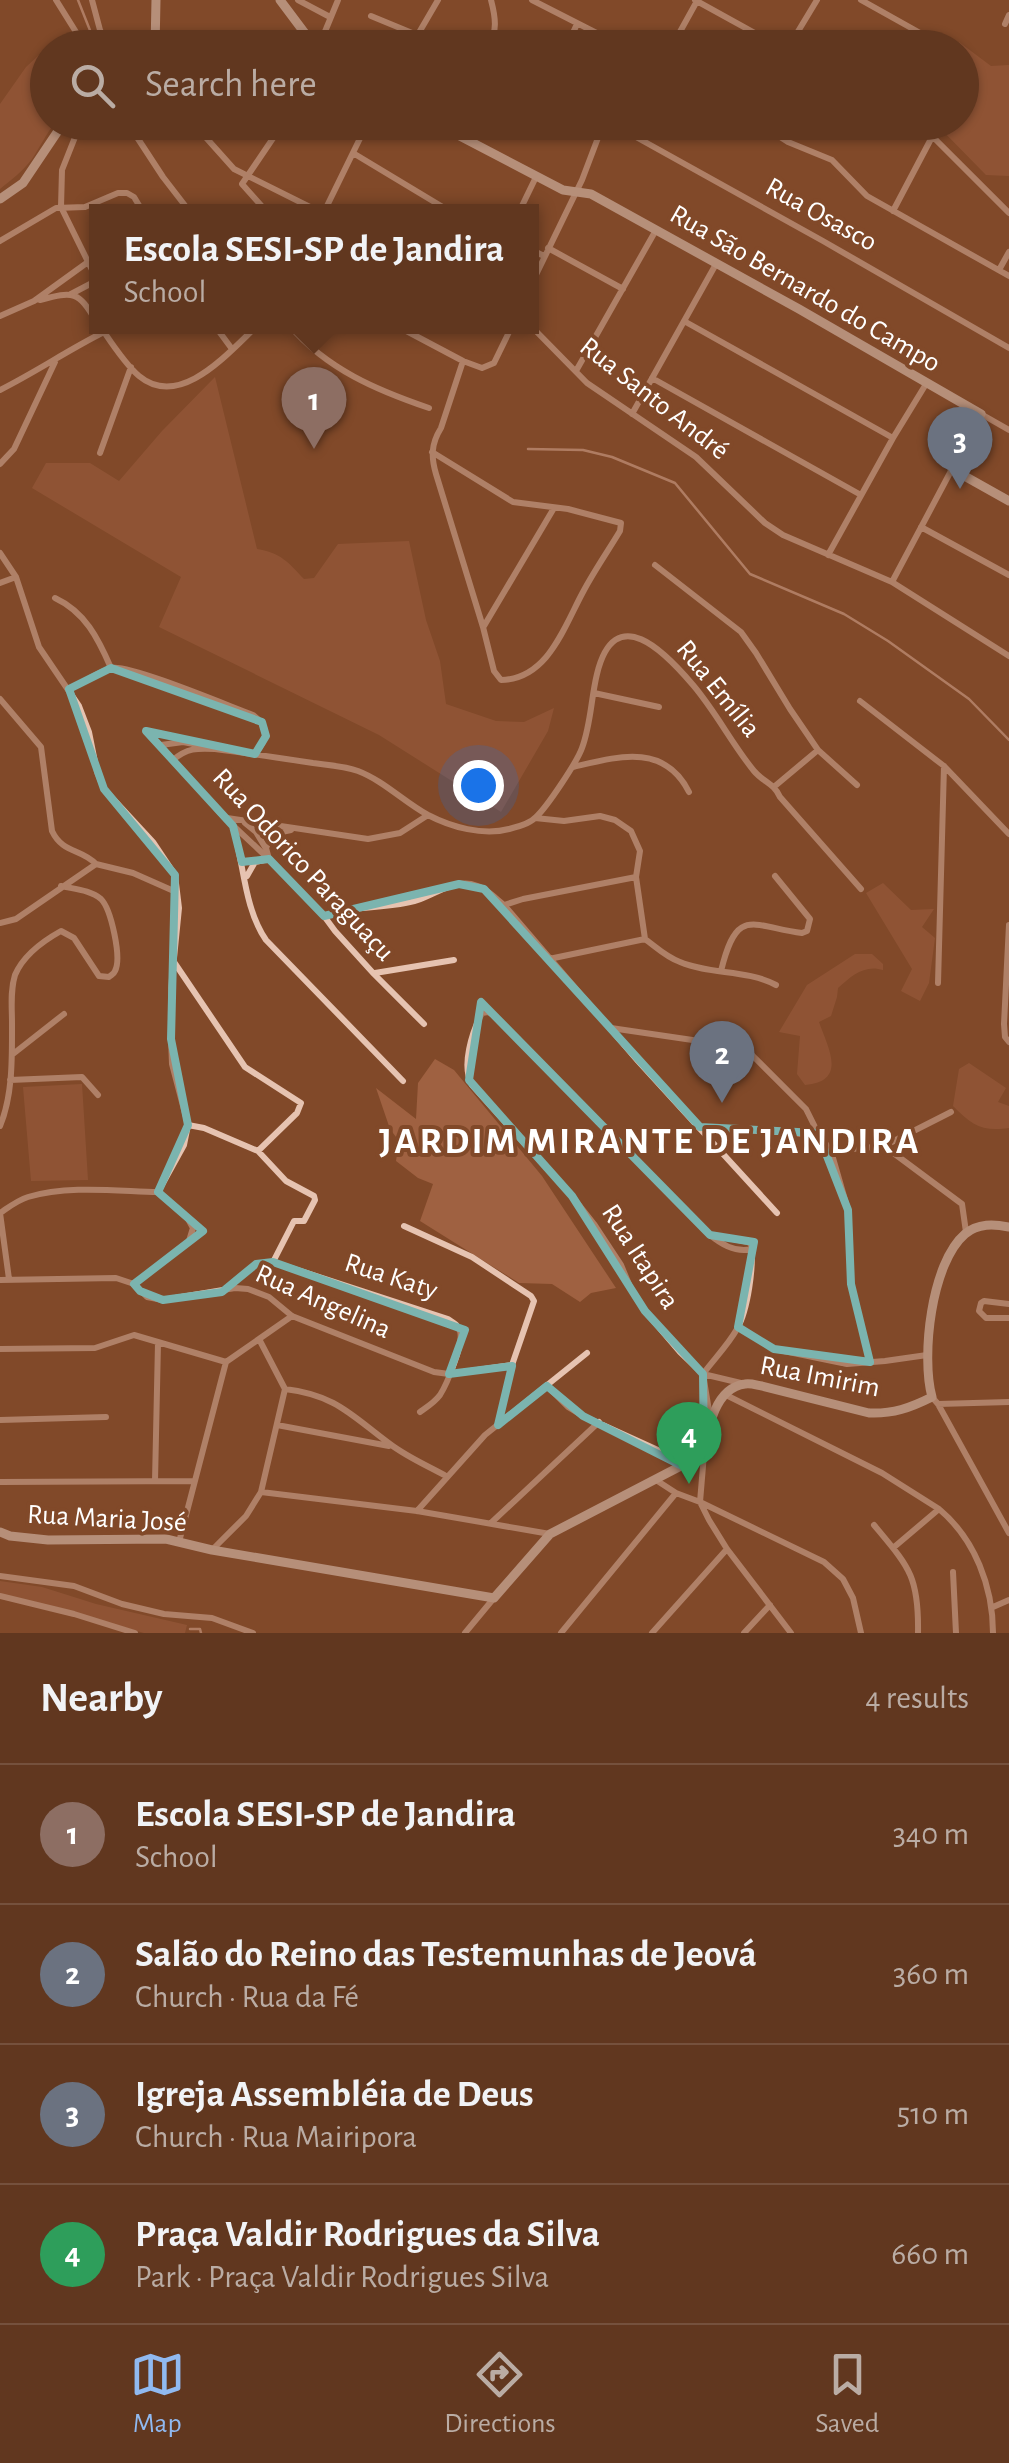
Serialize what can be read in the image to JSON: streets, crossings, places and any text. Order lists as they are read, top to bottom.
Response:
{
  "streets": {
    "street": [
      "Rua Osasco",
      "Rua São Bernardo do Campo",
      "Rua Santo André",
      "Rua Emília",
      "Rua Odorico Paraguaçu",
      "Rua Itapira",
      "Rua Katy",
      "Rua Angelina",
      "Rua Imirim",
      "Rua Maria José"
    ]
  },
  "crossings": [
    ["Rua Katy", "Rua Angelina"]
  ],
  "districts": ["JARDIM MIRANTE DE JANDIRA"],
  "page": {
    "search": "Search here",
    "popup": ["Escola SESI-SP de Jandira", "School"],
    "pins": [
      "1",
      "3",
      "2",
      "4"
    ],
    "heading": ["Nearby", "4 results"],
    "list": [
      {
        "mark": "1",
        "name": "Escola SESI-SP de Jandira",
        "note": "School",
        "value": "340 m"
      },
      {
        "mark": "2",
        "name": "Salão do Reino das Testemunhas de Jeová",
        "note": "Church · Rua da Fé",
        "value": "360 m"
      },
      {
        "mark": "3",
        "name": "Igreja Assembléia de Deus",
        "note": "Church · Rua Mairipora",
        "value": "510 m"
      },
      {
        "mark": "4",
        "name": "Praça Valdir Rodrigues da Silva",
        "note": "Park · Praça Valdir Rodrigues Silva",
        "value": "660 m"
      }
    ],
    "nav": ["Map", "Directions", "Saved"]
  }
}
